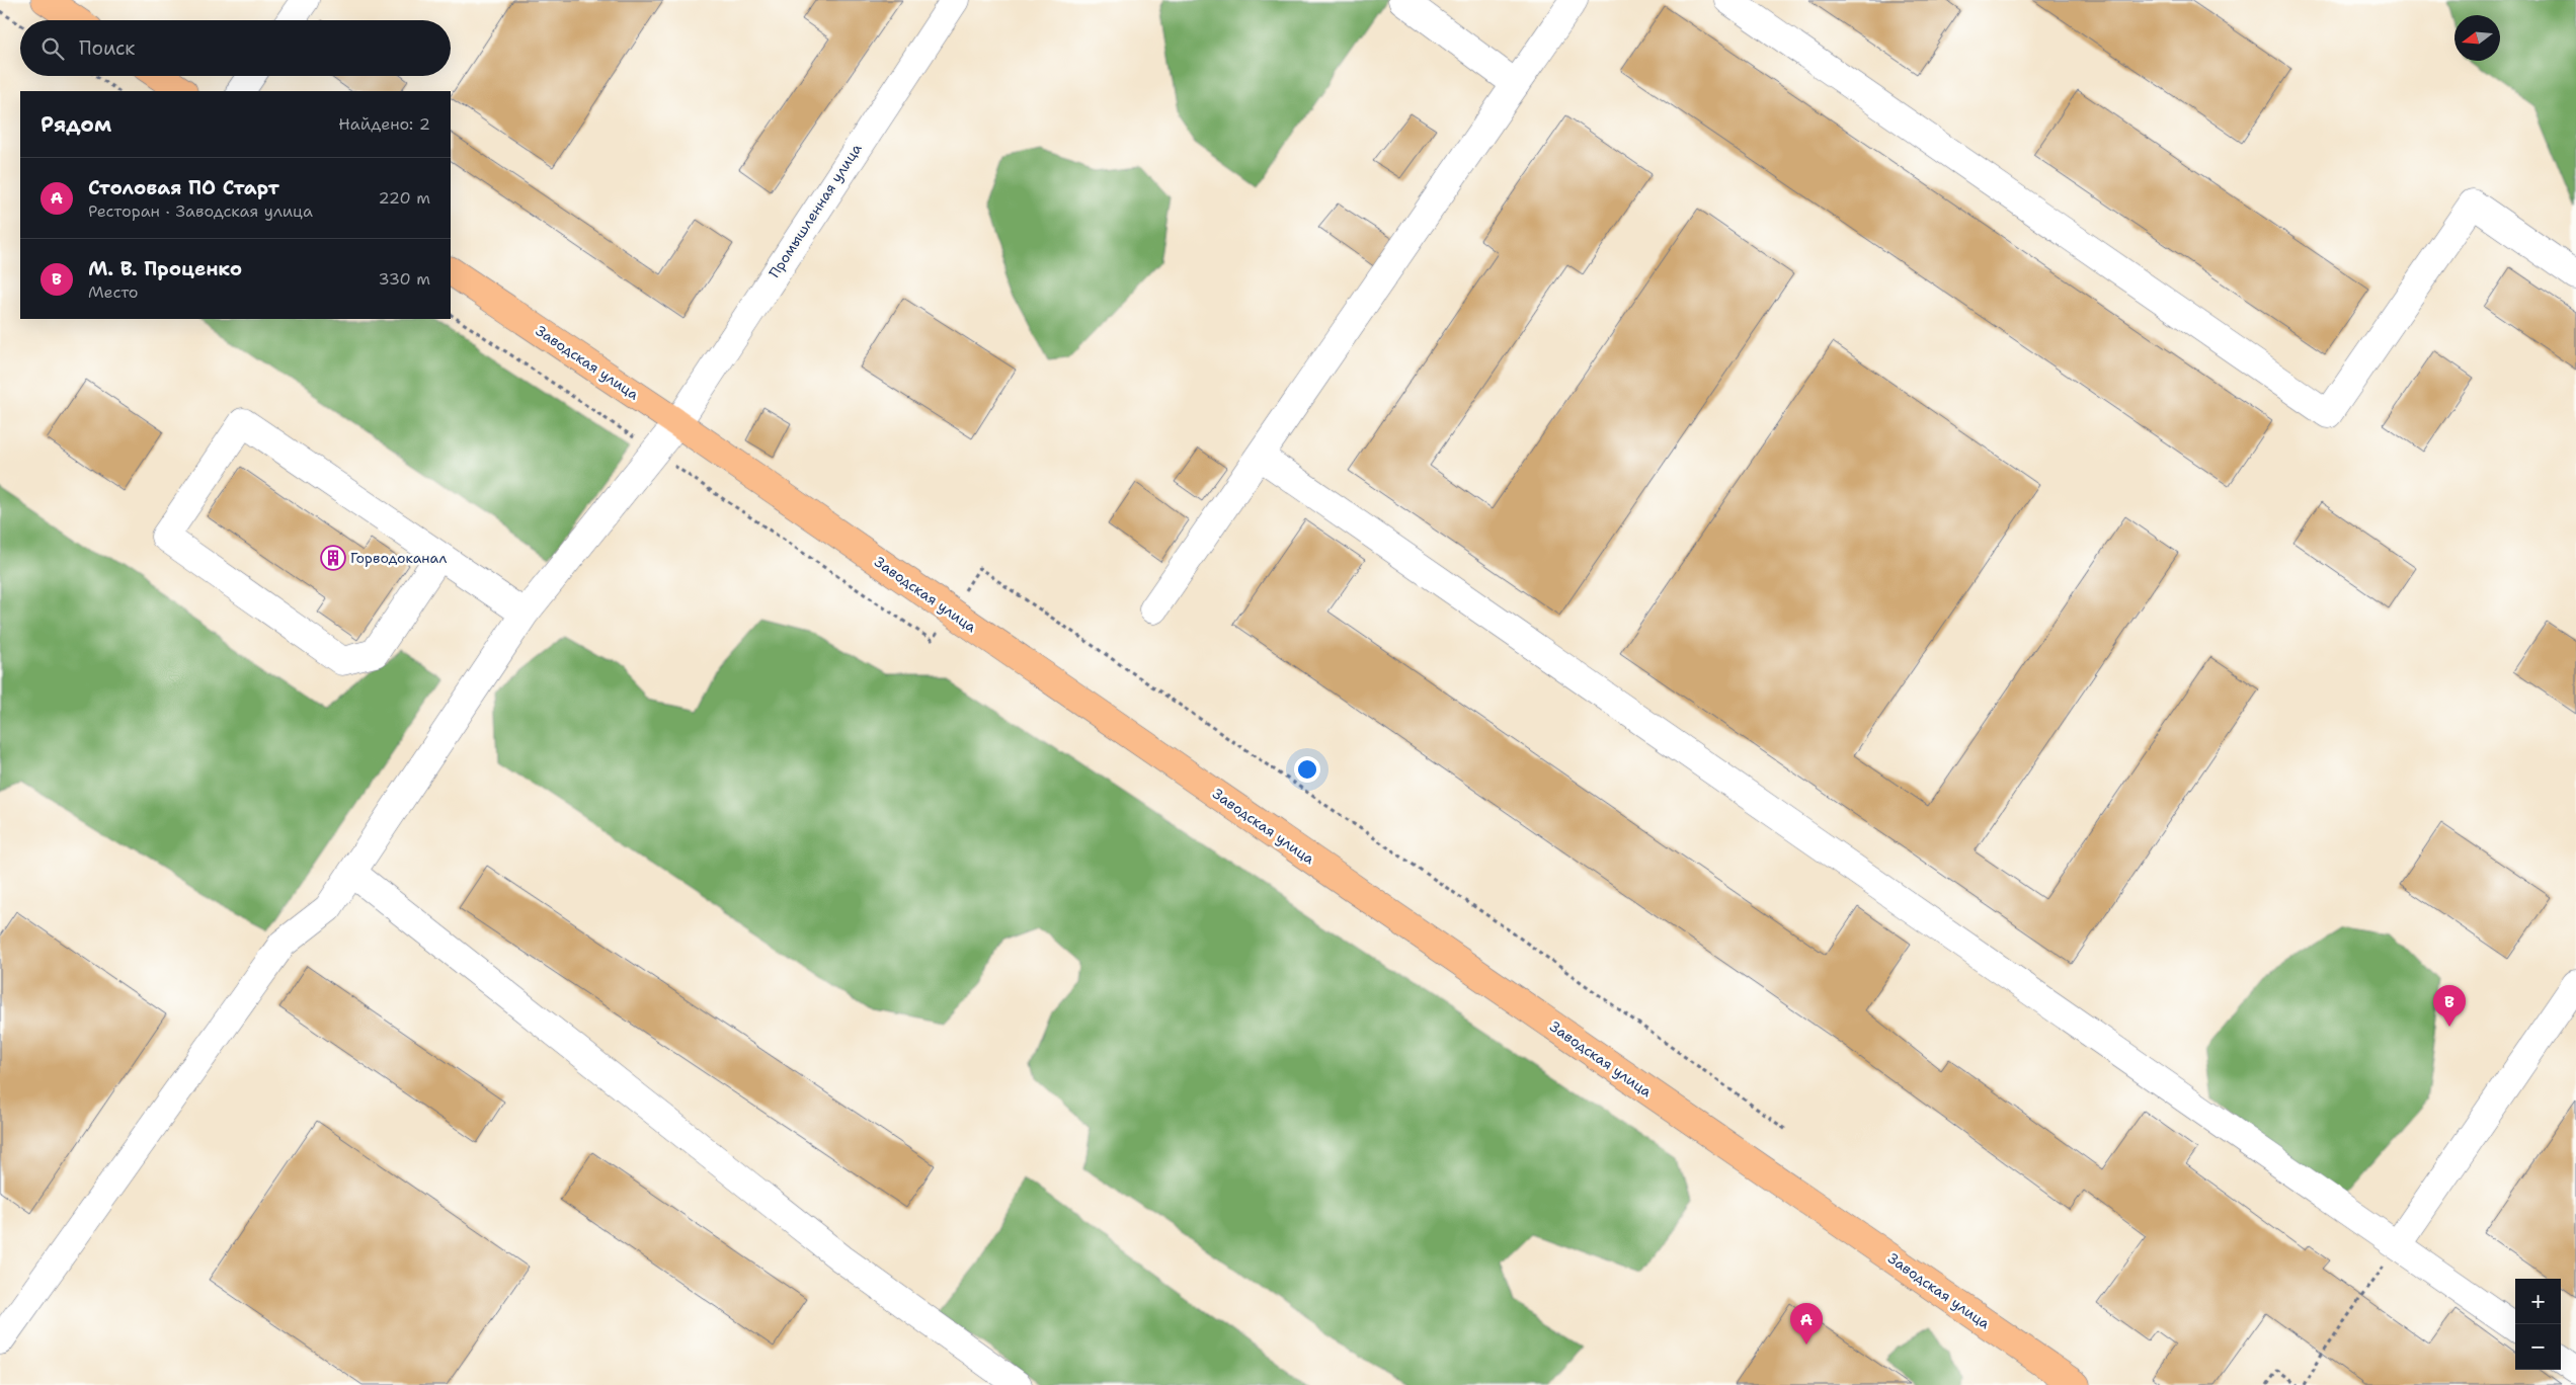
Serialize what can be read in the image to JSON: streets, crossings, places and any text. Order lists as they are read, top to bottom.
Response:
{
  "streets": {
    "main road": ["Заводская улица"],
    "street": ["Промышленная улица"]
  },
  "crossings": [
    ["Промышленная улица", "Заводская улица"]
  ],
  "places": {
    "building": ["Горводоканал"]
  },
  "north": "left",
  "page": {
    "search": "Поиск",
    "heading": ["Рядом", "Найдено: 2"],
    "list": [
      {
        "mark": "A",
        "name": "Столовая ПО Старт",
        "note": "Ресторан · Заводская улица",
        "value": "220 m"
      },
      {
        "mark": "B",
        "name": "М. В. Проценко",
        "note": "Место",
        "value": "330 m"
      }
    ],
    "pins": ["B", "A"],
    "map_buttons": ["+", "−"]
  }
}
